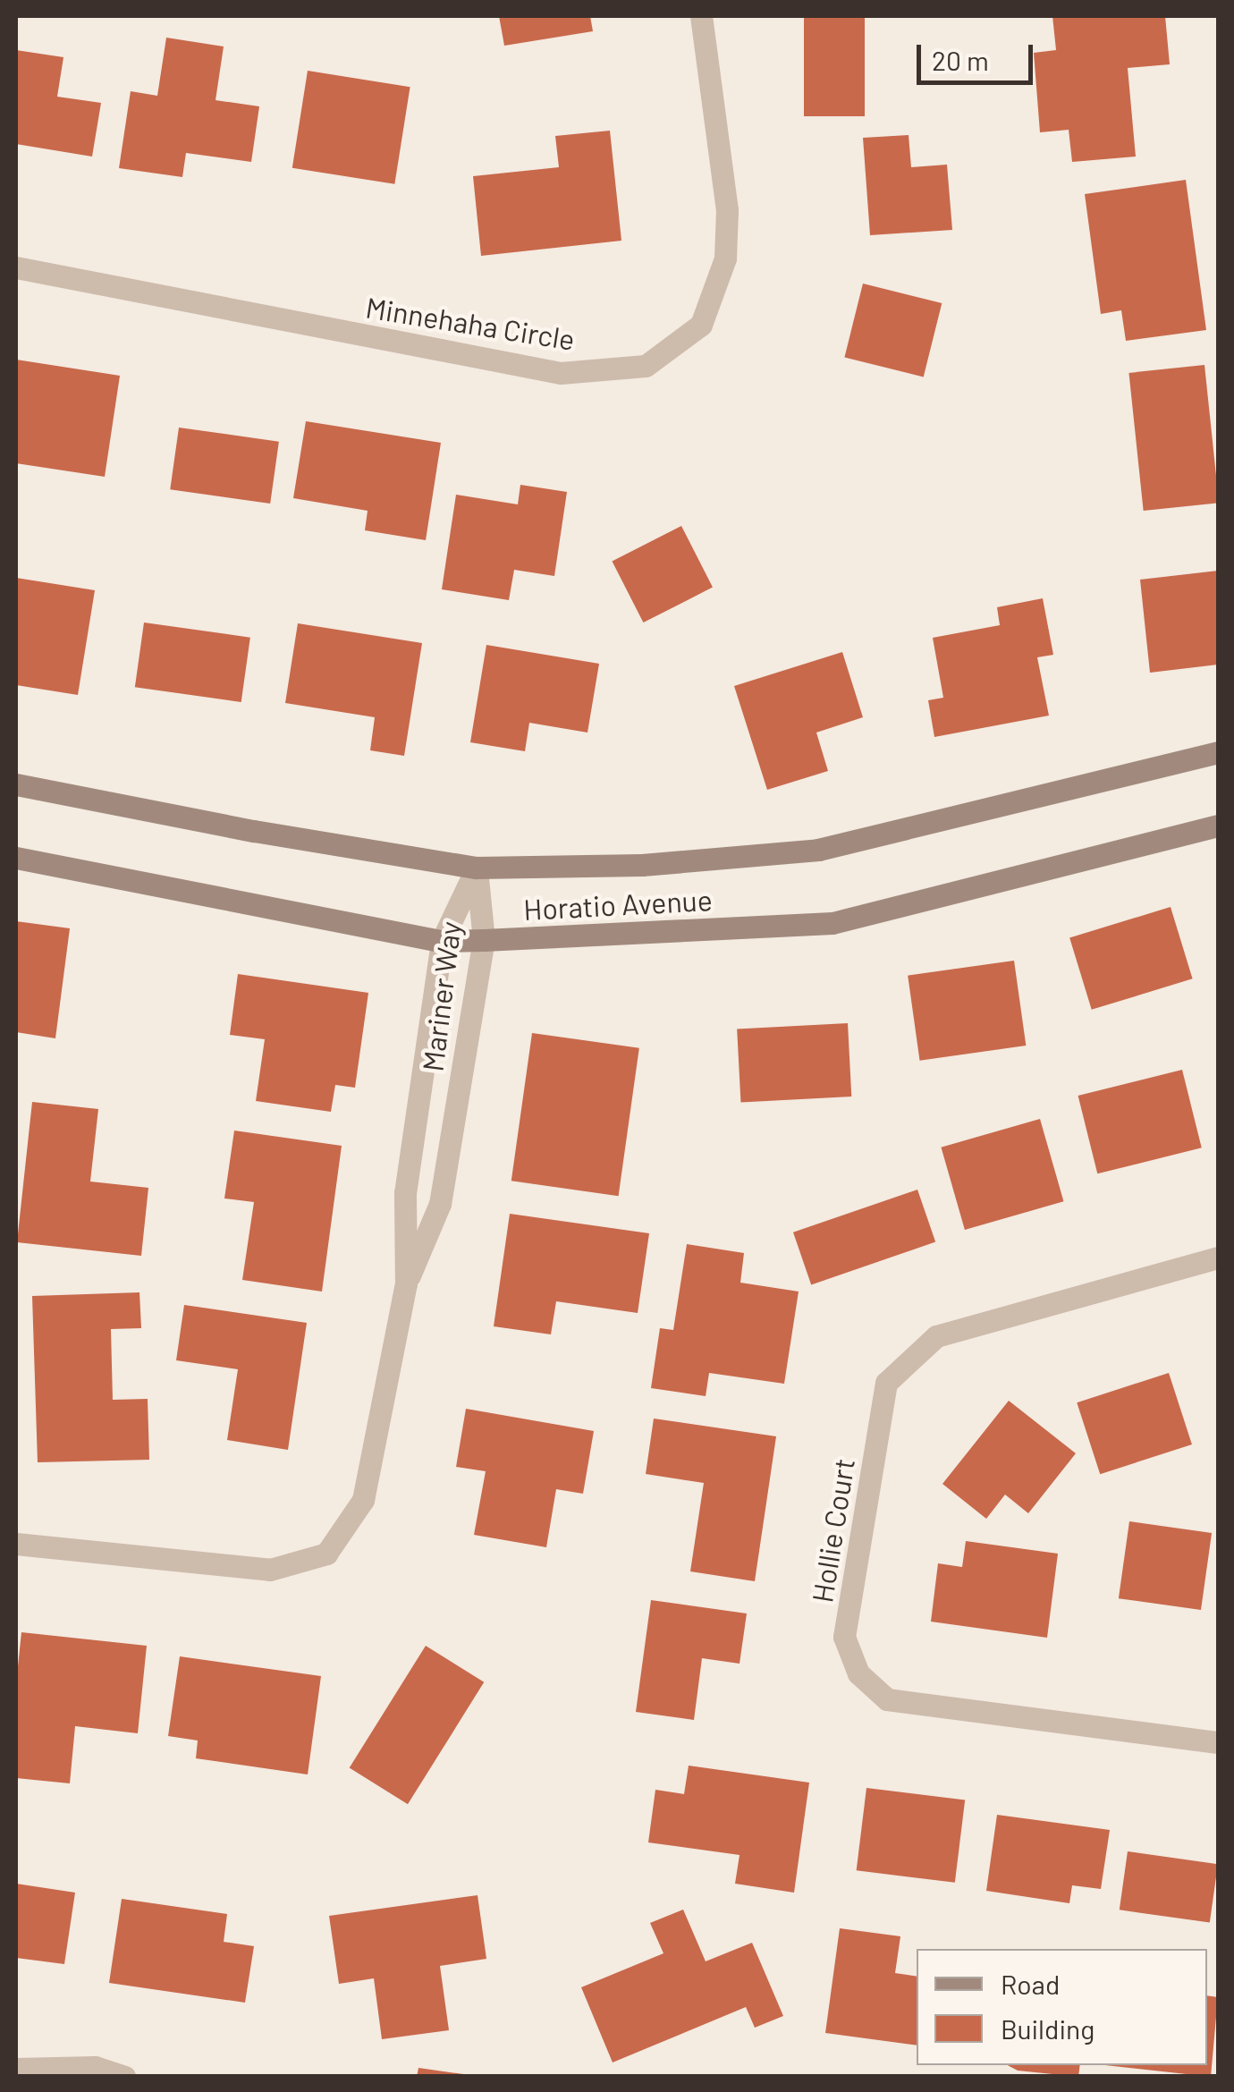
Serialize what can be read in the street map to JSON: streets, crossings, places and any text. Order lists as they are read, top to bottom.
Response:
{
  "streets": {
    "main road": ["Horatio Avenue"],
    "street": ["Minnehaha Circle", "Mariner Way", "Hollie Court"]
  },
  "crossings": [
    ["Horatio Avenue", "Mariner Way"]
  ],
  "legend": ["Road", "Building"],
  "scale_bar": "20 m"
}
